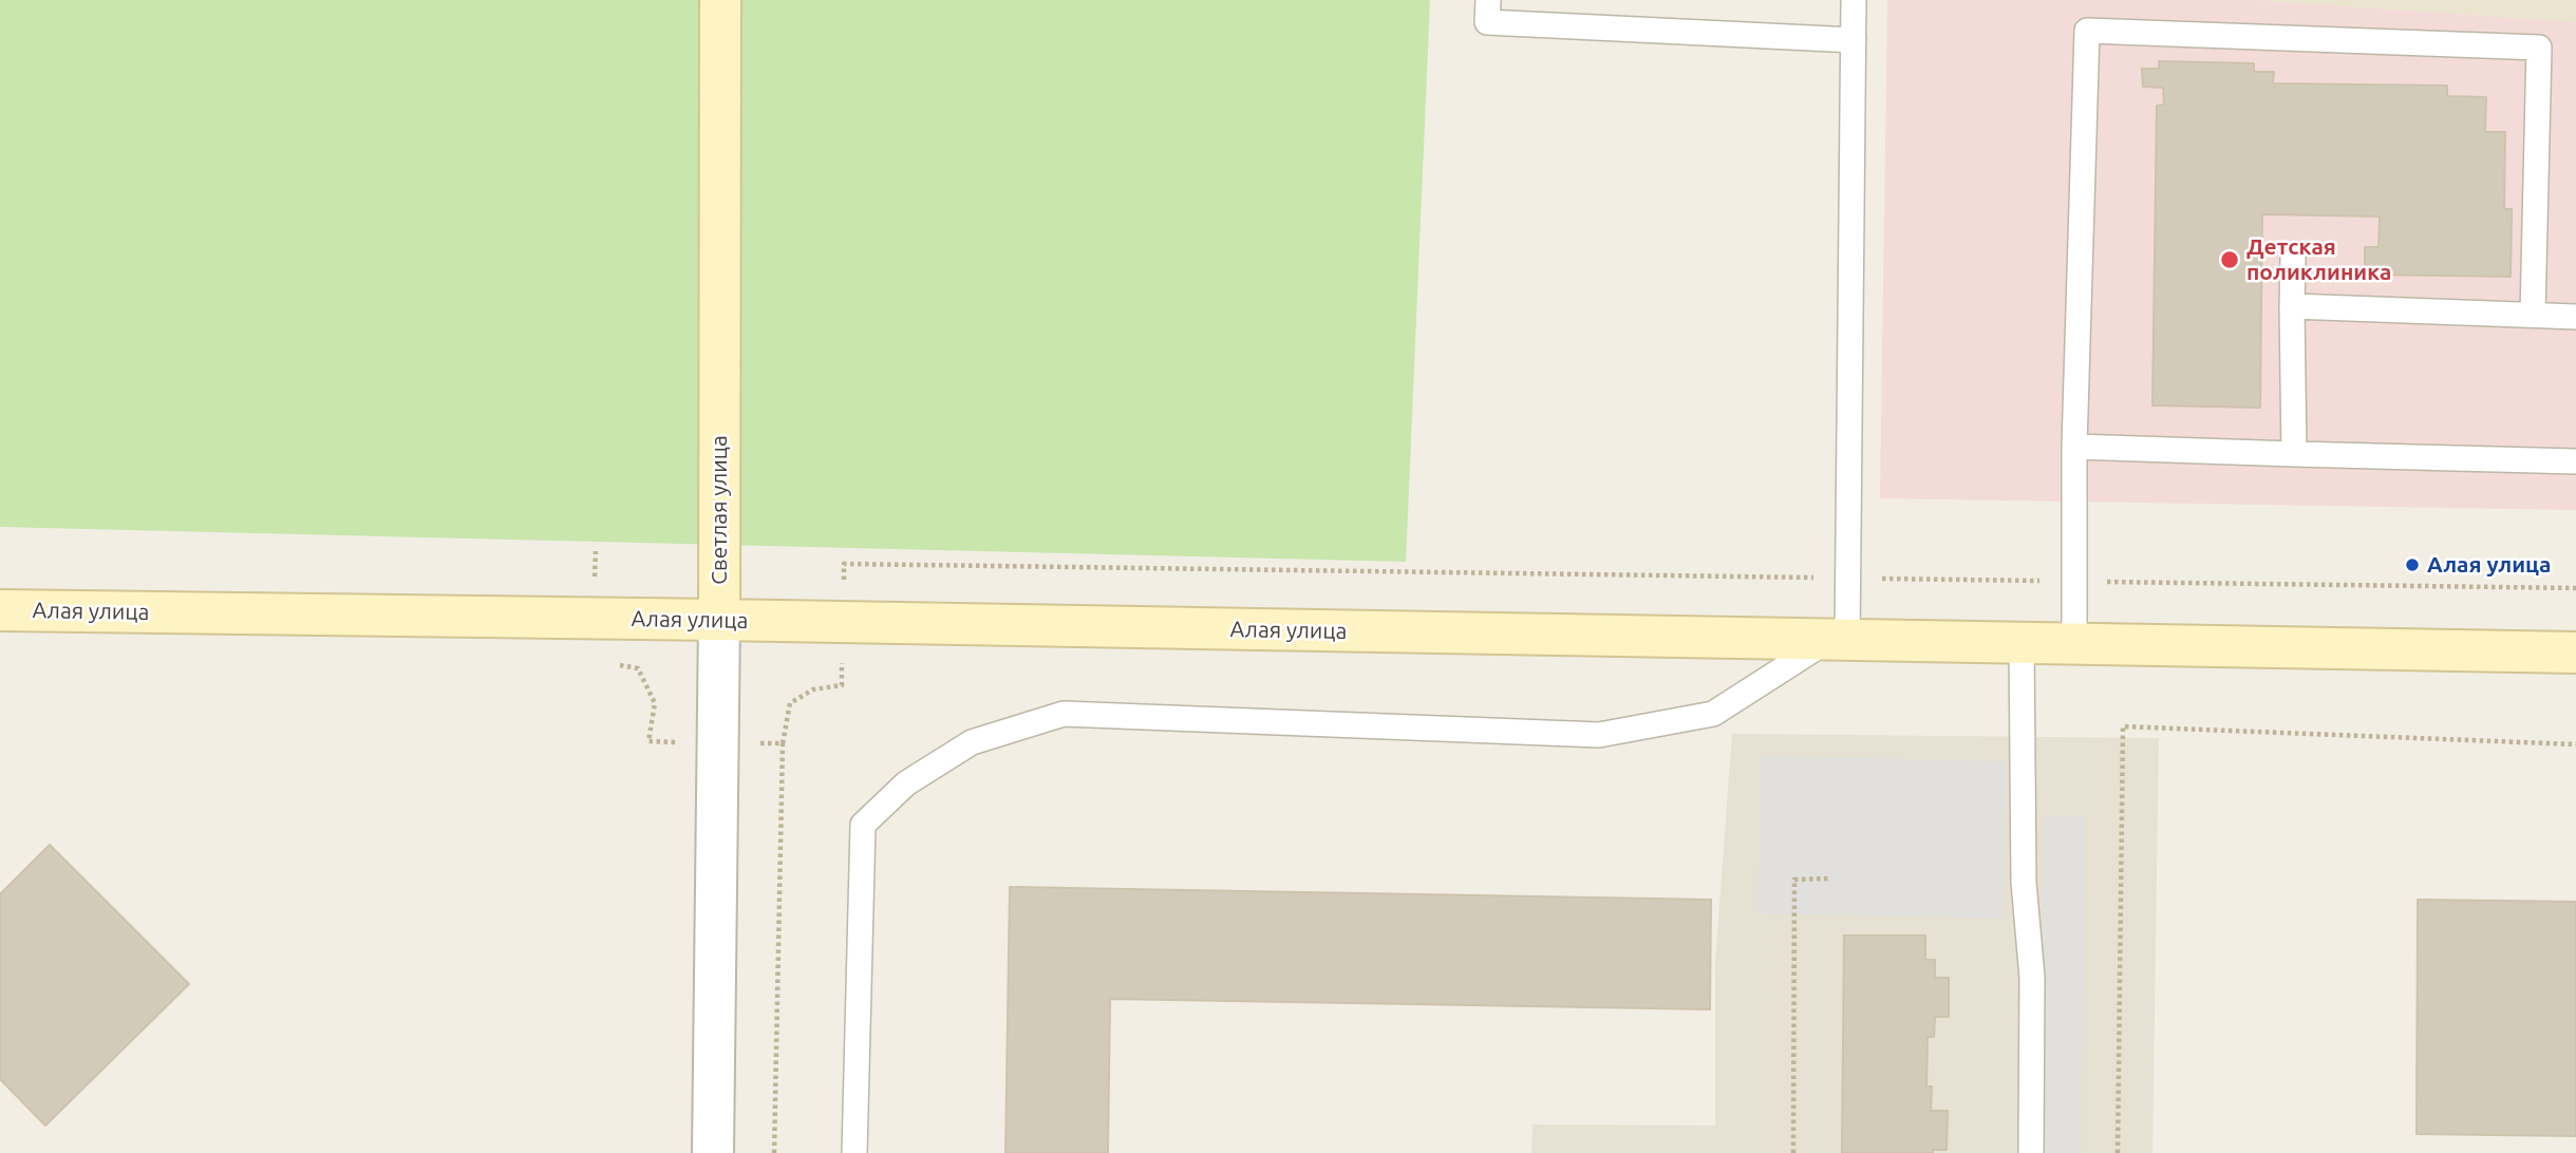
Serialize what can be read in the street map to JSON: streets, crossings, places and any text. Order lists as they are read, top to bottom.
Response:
{
  "streets": {
    "main road": ["Светлая улица", "Алая улица"]
  },
  "crossings": [
    ["Светлая улица", "Алая улица"]
  ],
  "places": ["Детская поликлиника", "Алая улица"]
}
